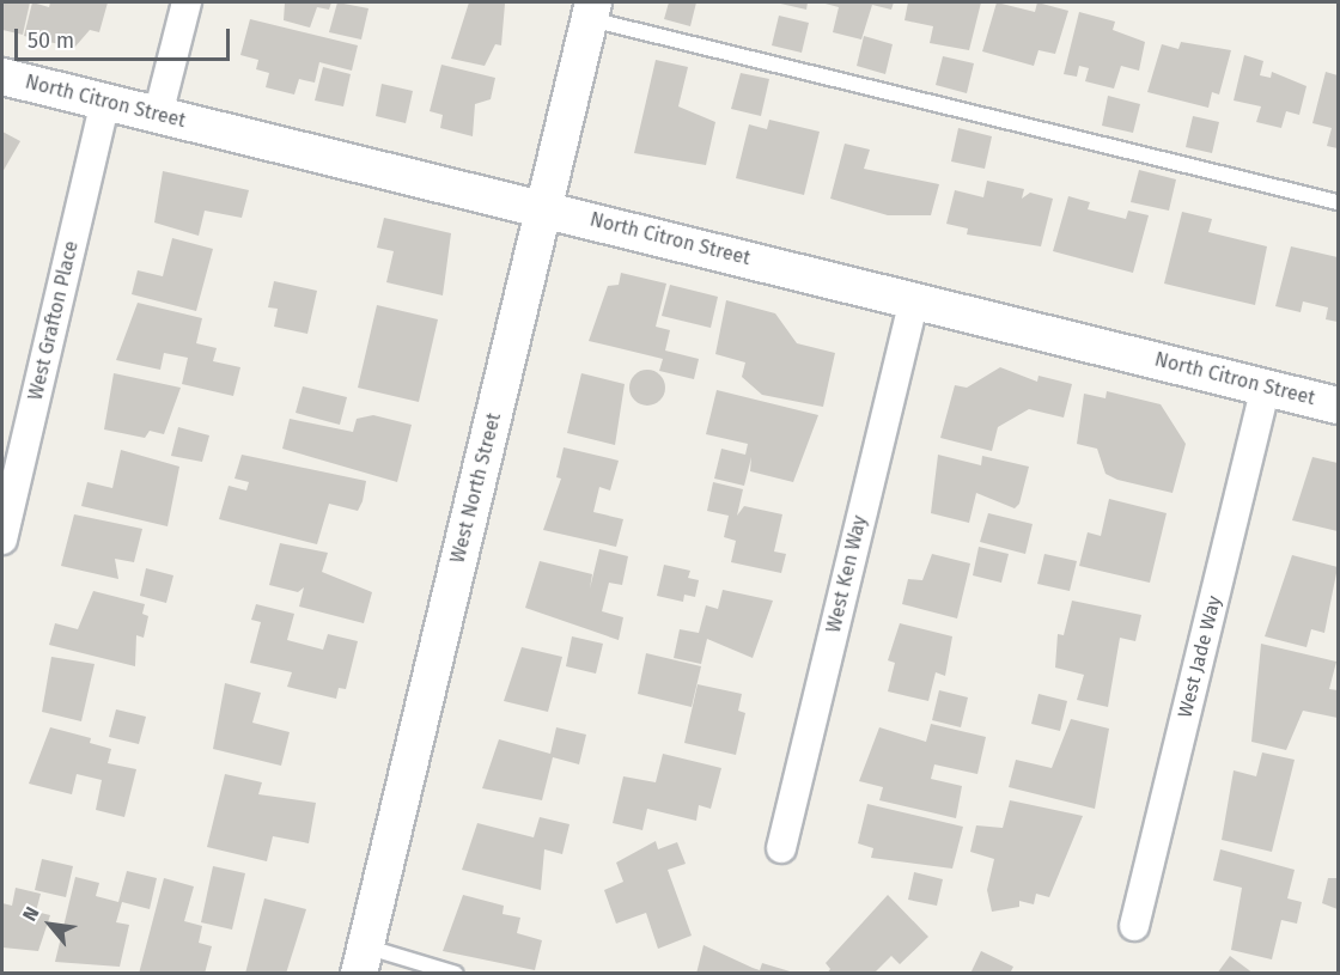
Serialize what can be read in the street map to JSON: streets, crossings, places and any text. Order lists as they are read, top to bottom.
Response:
{
  "streets": {
    "street": [
      "North Citron Street",
      "West Grafton Place",
      "West North Street",
      "West Ken Way",
      "West Jade Way"
    ]
  },
  "crossings": [
    ["North Citron Street", "West Grafton Place"],
    ["North Citron Street", "West North Street"],
    ["North Citron Street", "West Ken Way"],
    ["North Citron Street", "West Jade Way"]
  ],
  "scale_bar": "50 m",
  "north": "top left"
}
